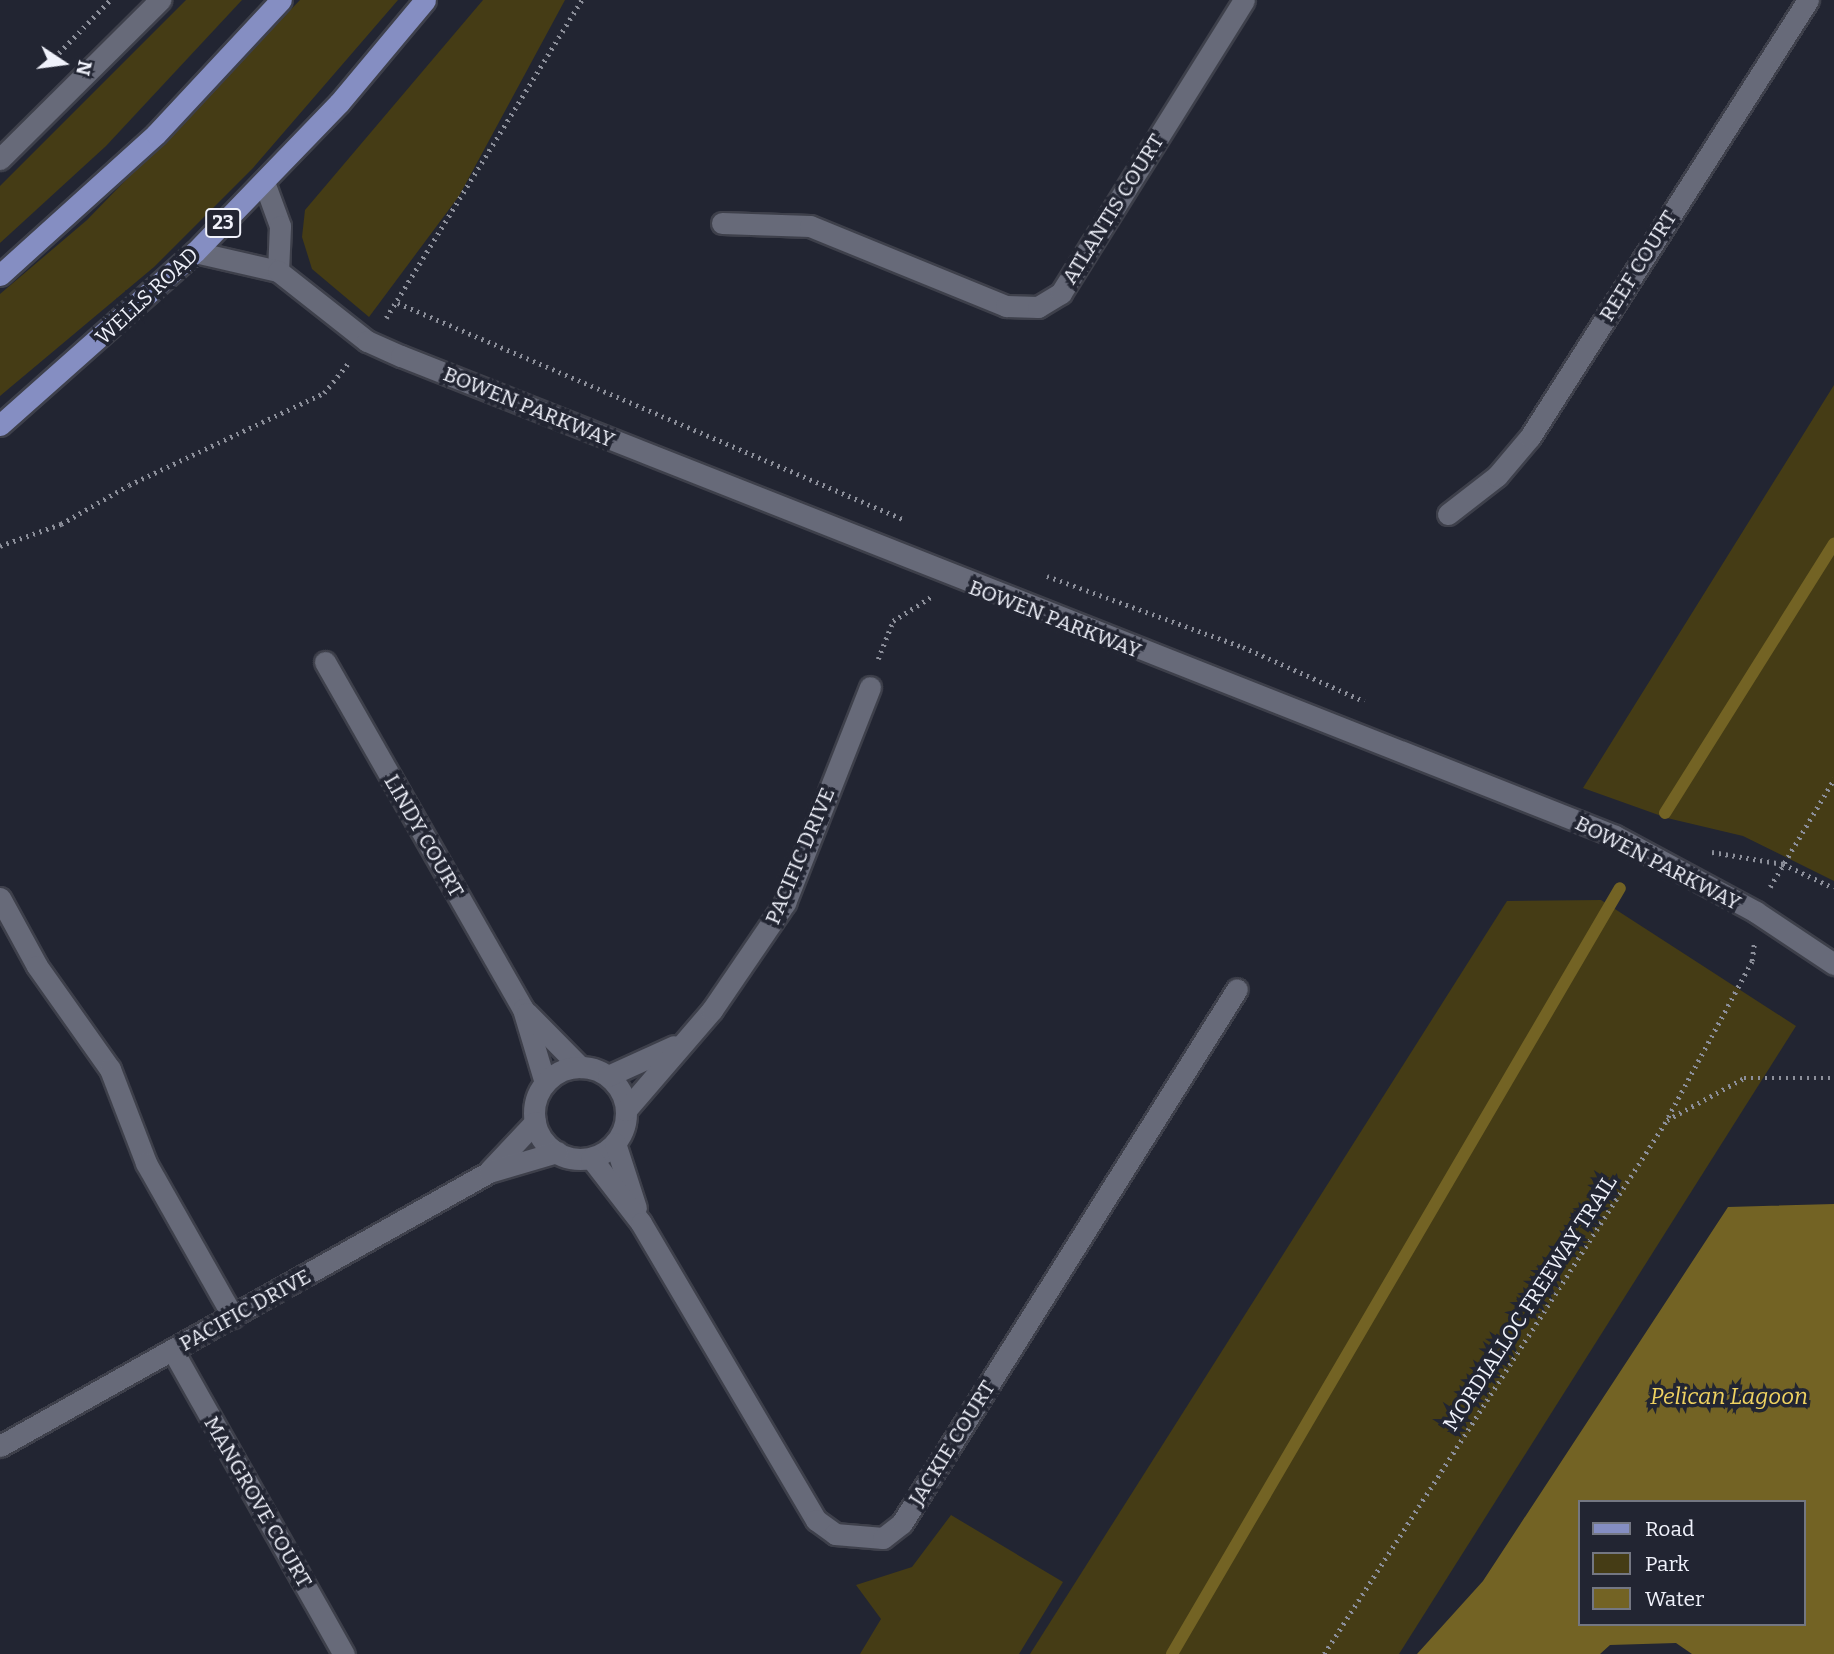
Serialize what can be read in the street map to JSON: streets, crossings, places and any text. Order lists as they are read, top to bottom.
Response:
{
  "streets": {
    "main road": ["23", "WELLS ROAD"],
    "street": [
      "ATLANTIS COURT",
      "REEF COURT",
      "BOWEN PARKWAY",
      "LINDY COURT",
      "PACIFIC DRIVE",
      "JACKIE COURT",
      "MANGROVE COURT"
    ],
    "path": ["MORDIALLOC FREEWAY TRAIL"]
  },
  "crossings": [
    ["WELLS ROAD", "BOWEN PARKWAY"],
    ["LINDY COURT", "PACIFIC DRIVE"],
    ["LINDY COURT", "JACKIE COURT"],
    ["PACIFIC DRIVE", "JACKIE COURT"],
    ["PACIFIC DRIVE", "MANGROVE COURT"]
  ],
  "water": ["Pelican Lagoon"],
  "legend": ["Road", "Park", "Water"],
  "north": "right"
}
